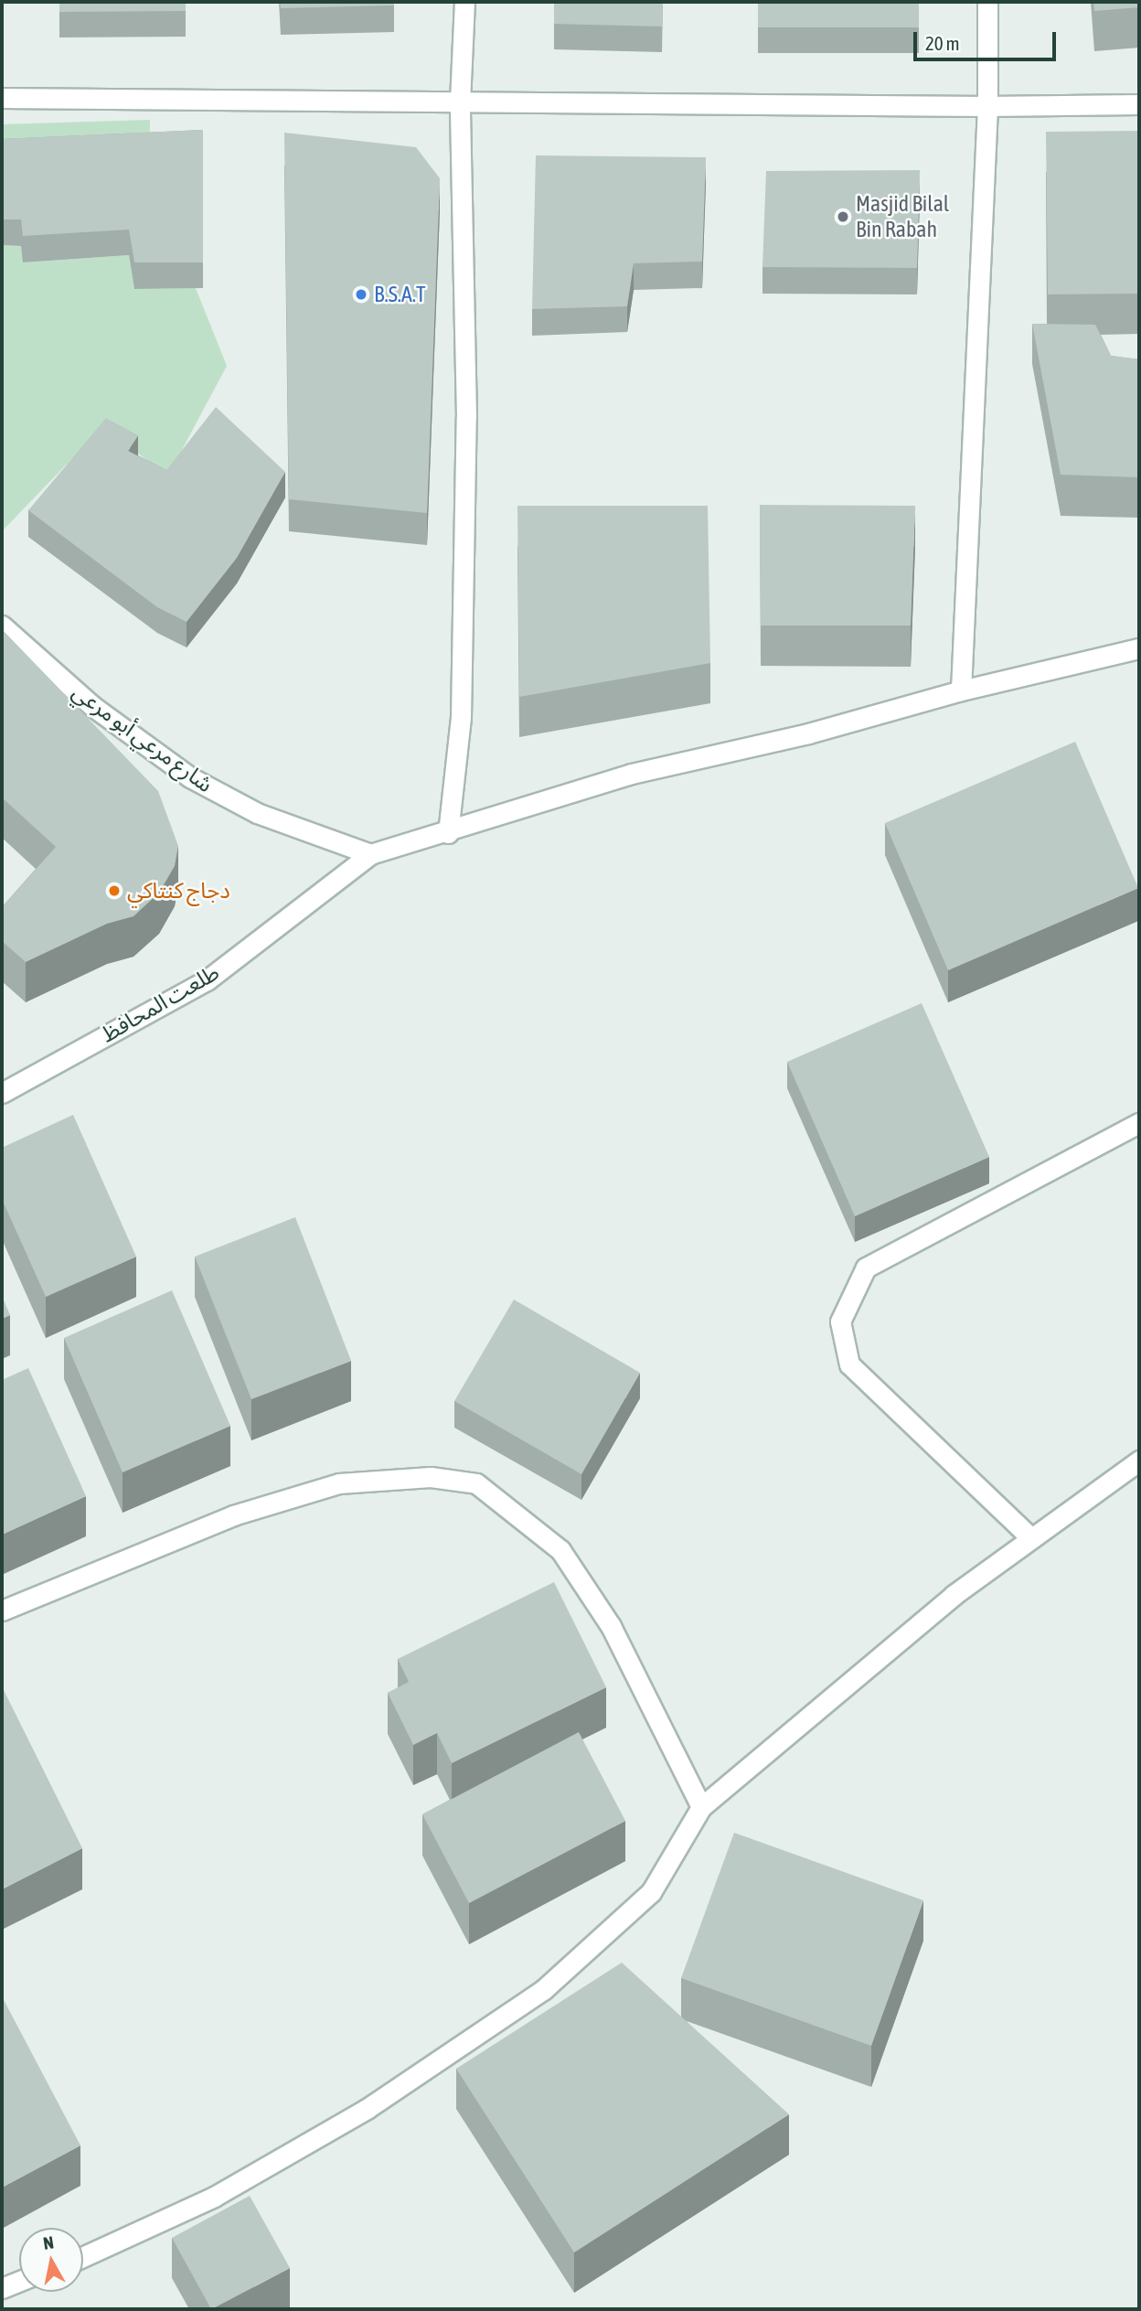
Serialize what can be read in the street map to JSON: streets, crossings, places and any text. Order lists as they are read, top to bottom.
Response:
{
  "streets": {
    "street": ["شارع مرعي أبو مرعي", "طلعت المحافظ"]
  },
  "crossings": [
    ["شارع مرعي أبو مرعي", "طلعت المحافظ"]
  ],
  "places": ["Masjid Bilal Bin Rabah", "B.S.A.T", "دجاج كنتاكي"],
  "scale_bar": "20 m",
  "north": "top"
}
